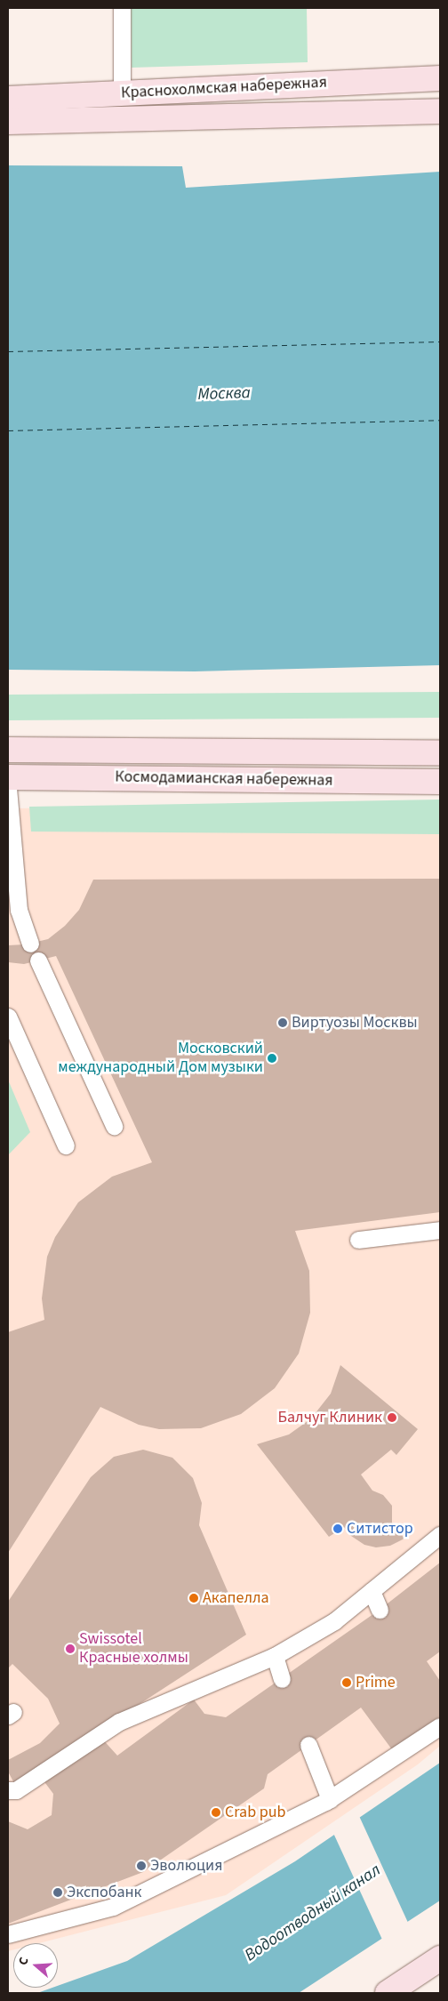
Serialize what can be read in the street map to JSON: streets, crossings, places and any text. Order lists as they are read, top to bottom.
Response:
{
  "streets": {
    "main road": ["Краснохолмская набережная", "Космодамианская набережная"]
  },
  "water": ["Москва", "Водоотводный канал"],
  "places": [
    "Виртуозы Москвы",
    "Московский международный Дом музыки",
    "Балчуг Клиник",
    "Ситистор",
    "Акапелла",
    "Swissotel Красные холмы",
    "Prime",
    "Crab pub",
    "Эволюция",
    "Экспобанк"
  ],
  "north": "left"
}
